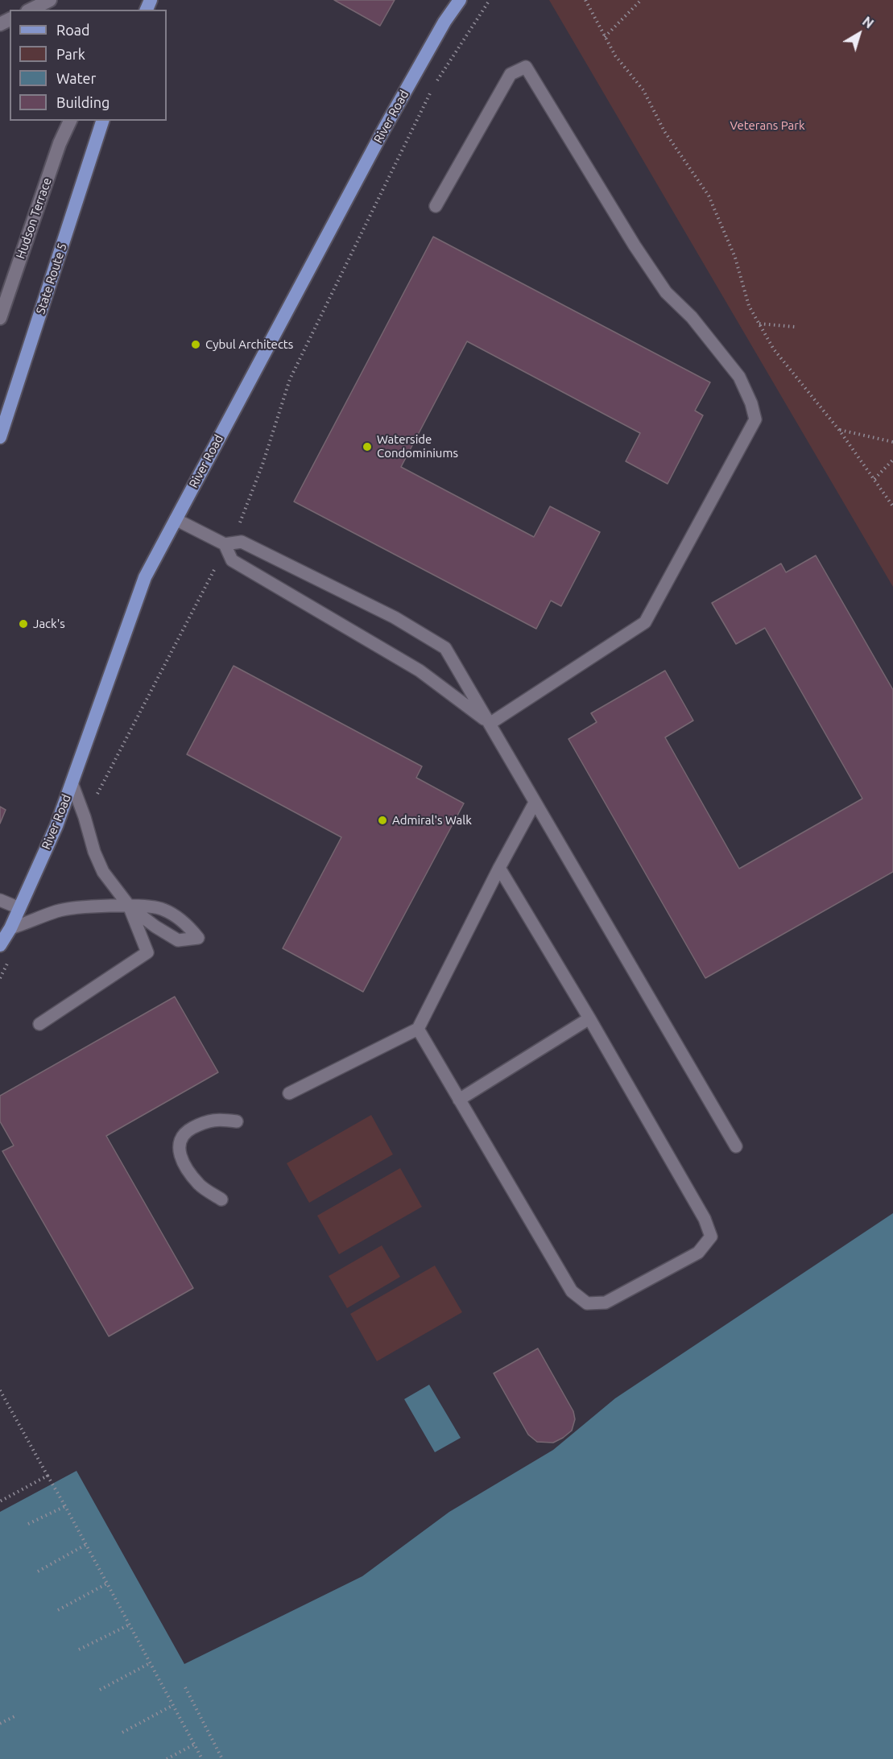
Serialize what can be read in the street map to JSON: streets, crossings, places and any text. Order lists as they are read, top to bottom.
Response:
{
  "streets": {
    "main road": ["River Road", "State Route 5"],
    "street": ["Hudson Terrace"]
  },
  "parks": ["Veterans Park"],
  "places": [
    "Cybul Architects",
    "Waterside Condominiums",
    "Jack's",
    "Admiral's Walk"
  ],
  "legend": [
    "Road",
    "Park",
    "Water",
    "Building"
  ],
  "north": "top right"
}
